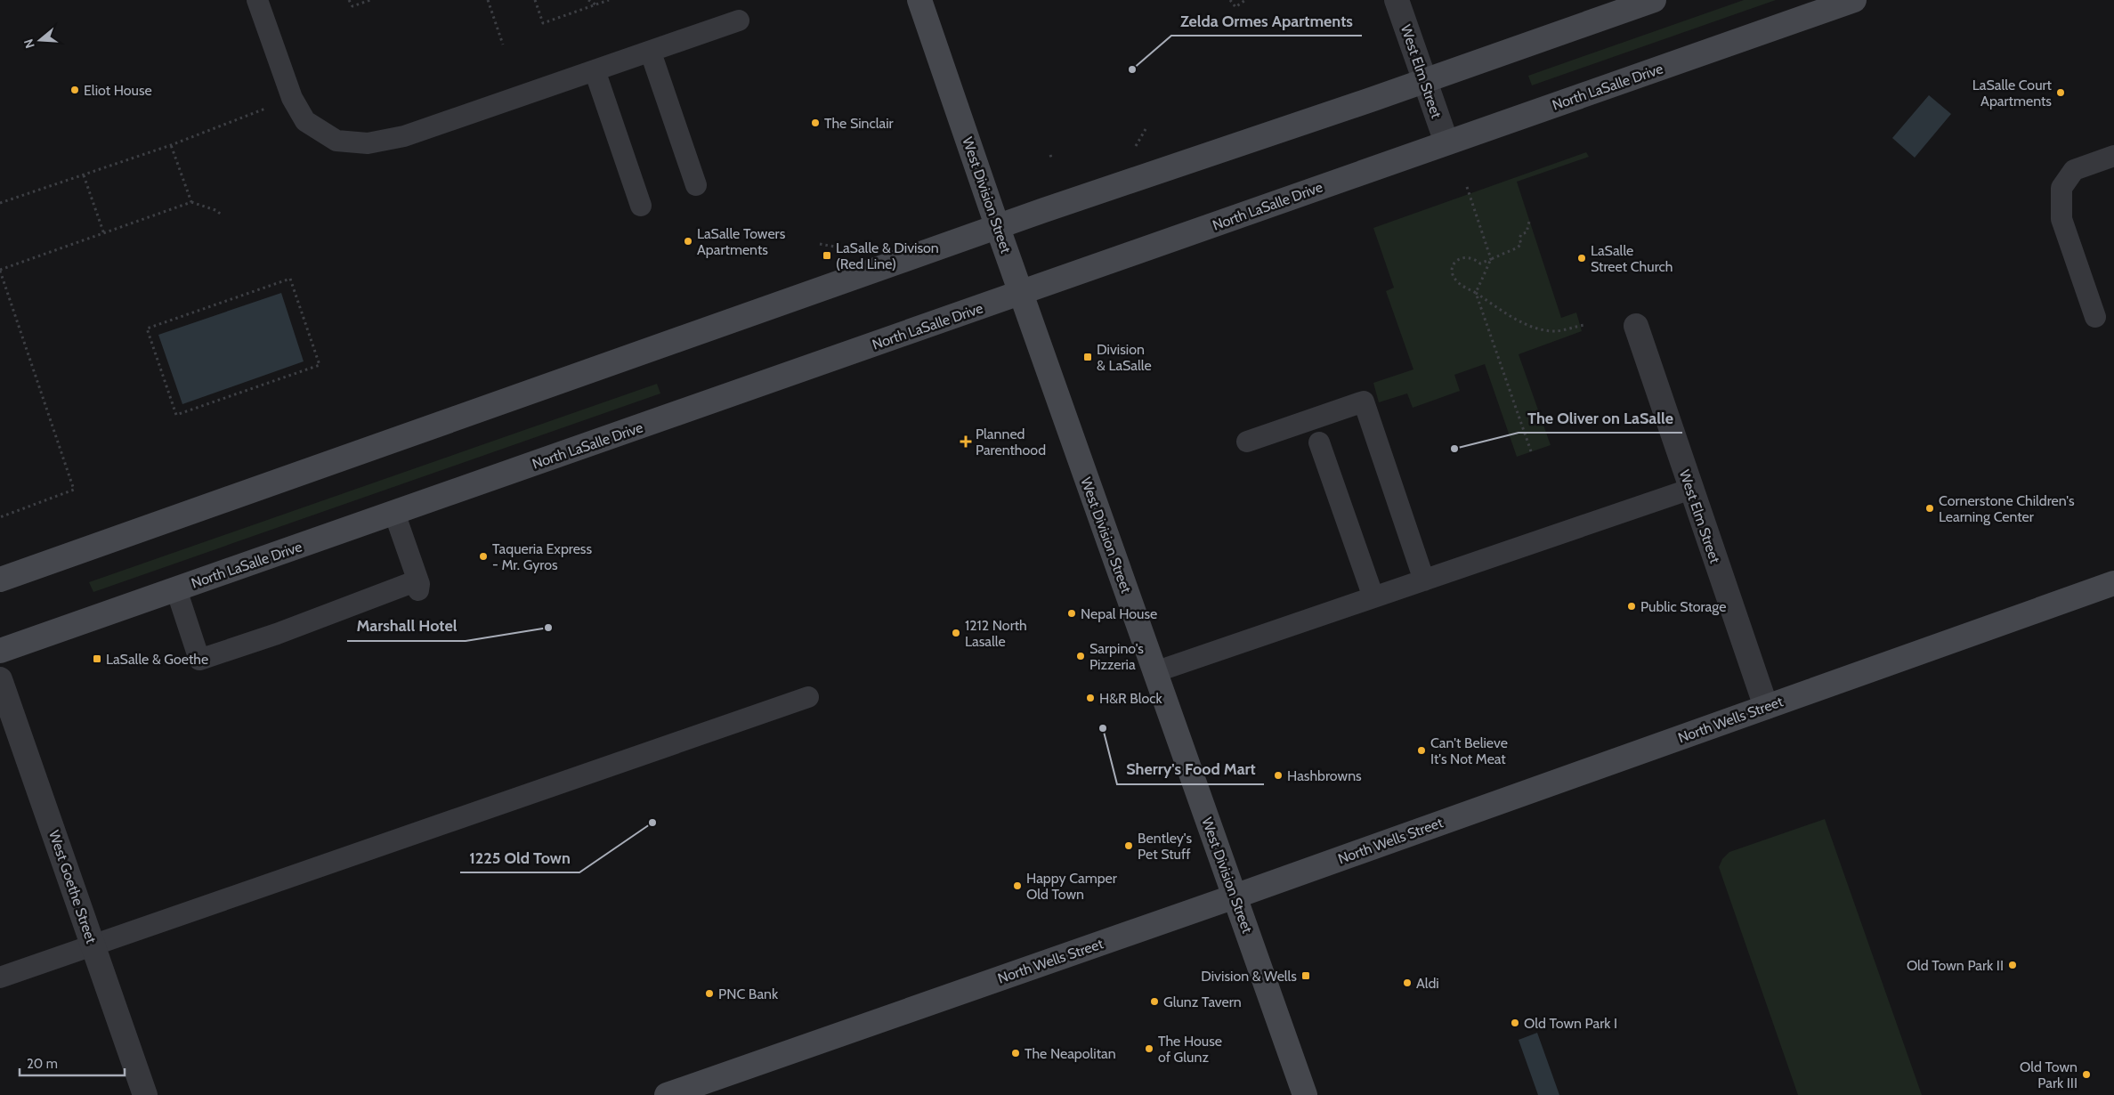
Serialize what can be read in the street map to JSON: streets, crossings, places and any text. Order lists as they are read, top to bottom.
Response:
{
  "streets": {
    "main road": ["North LaSalle Drive", "West Division Street", "North Wells Street"],
    "street": ["West Elm Street", "West Goethe Street"]
  },
  "crossings": [
    ["West Elm Street", "North LaSalle Drive"],
    ["West Elm Street", "North Wells Street"],
    ["North LaSalle Drive", "West Division Street"],
    ["West Division Street", "North Wells Street"]
  ],
  "places": {
    "other": [
      "Zelda Ormes Apartments",
      "Eliot House",
      "LaSalle Court Apartments",
      "The Sinclair",
      "LaSalle Towers Apartments",
      "LaSalle Street Church",
      "The Oliver on LaSalle",
      "Cornerstone Children's Learning Center",
      "Taqueria Express - Mr. Gyros",
      "Public Storage",
      "Nepal House",
      "Marshall Hotel",
      "1212 North Lasalle",
      "Sarpino's Pizzeria",
      "H&R Block",
      "Sherry's Food Mart",
      "Can't Believe It's Not Meat",
      "Hashbrowns",
      "1225 Old Town",
      "Bentley's Pet Stuff",
      "Happy Camper Old Town",
      "Old Town Park II",
      "Aldi",
      "PNC Bank",
      "Glunz Tavern",
      "Old Town Park I",
      "The House of Glunz",
      "The Neapolitan",
      "Old Town Park III"
    ],
    "transit": [
      "LaSalle & Divison (Red Line)",
      "Division & LaSalle",
      "LaSalle & Goethe",
      "Division & Wells"
    ],
    "health": ["Planned Parenthood"]
  },
  "scale_bar": "20 m",
  "north": "left"
}
